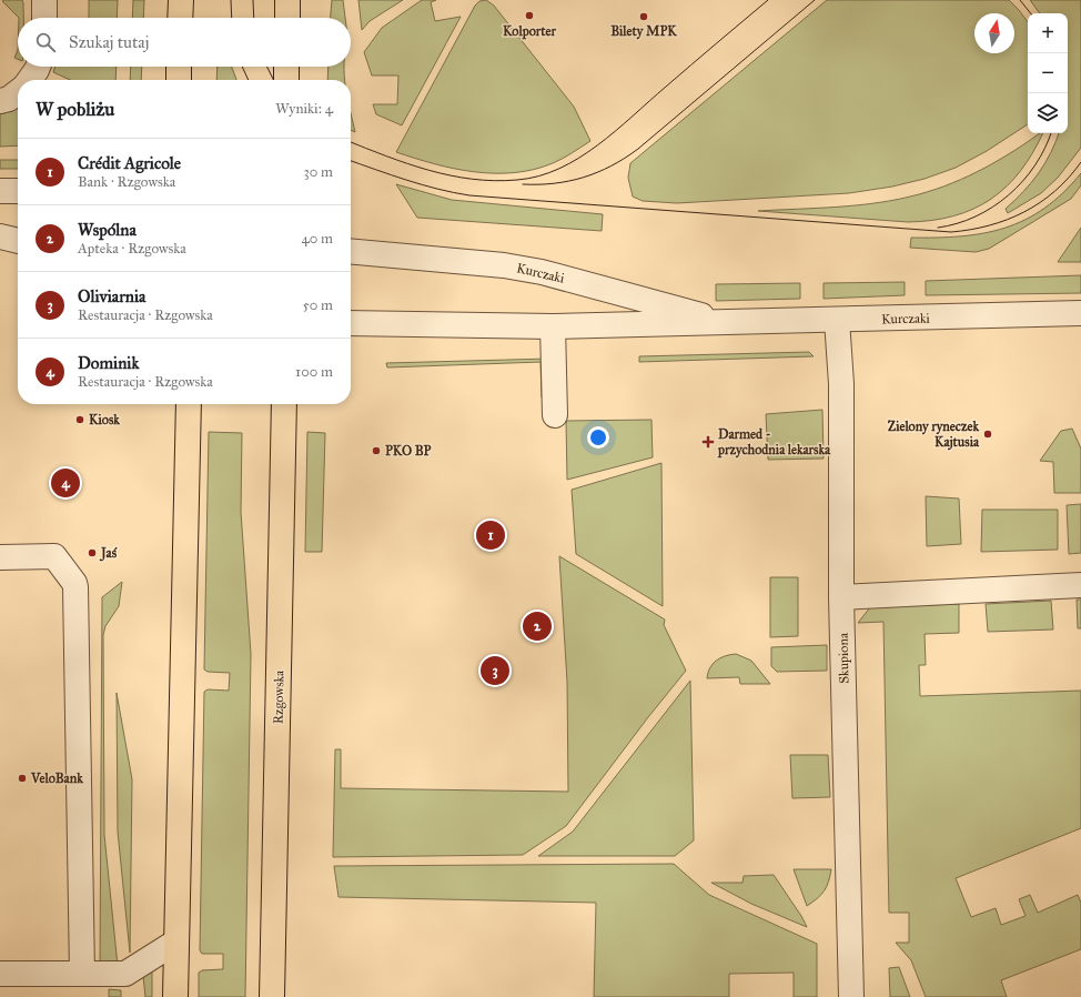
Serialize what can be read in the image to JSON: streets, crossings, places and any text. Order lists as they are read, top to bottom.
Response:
{
  "streets": {
    "main road": ["Rzgowska"],
    "street": ["Kurczaki", "Skupiona"]
  },
  "crossings": [
    ["Kurczaki", "Skupiona"]
  ],
  "places": {
    "other": [
      "Kolporter",
      "Bilety MPK",
      "Kiosk",
      "Zielony ryneczek Kajtusia",
      "PKO BP",
      "Jaś",
      "VeloBank"
    ],
    "health": ["Darmed - przychodnia lekarska"]
  },
  "north": "top",
  "page": {
    "map_buttons": ["+", "−"],
    "search": "Szukaj tutaj",
    "heading": ["W pobliżu", "Wyniki: 4"],
    "list": [
      {
        "mark": "1",
        "name": "Crédit Agricole",
        "note": "Bank · Rzgowska",
        "value": "30 m"
      },
      {
        "mark": "2",
        "name": "Wspólna",
        "note": "Apteka · Rzgowska",
        "value": "40 m"
      },
      {
        "mark": "3",
        "name": "Oliviarnia",
        "note": "Restauracja · Rzgowska",
        "value": "50 m"
      },
      {
        "mark": "4",
        "name": "Dominik",
        "note": "Restauracja · Rzgowska",
        "value": "100 m"
      }
    ],
    "pins": [
      "4",
      "1",
      "2",
      "3"
    ]
  }
}
